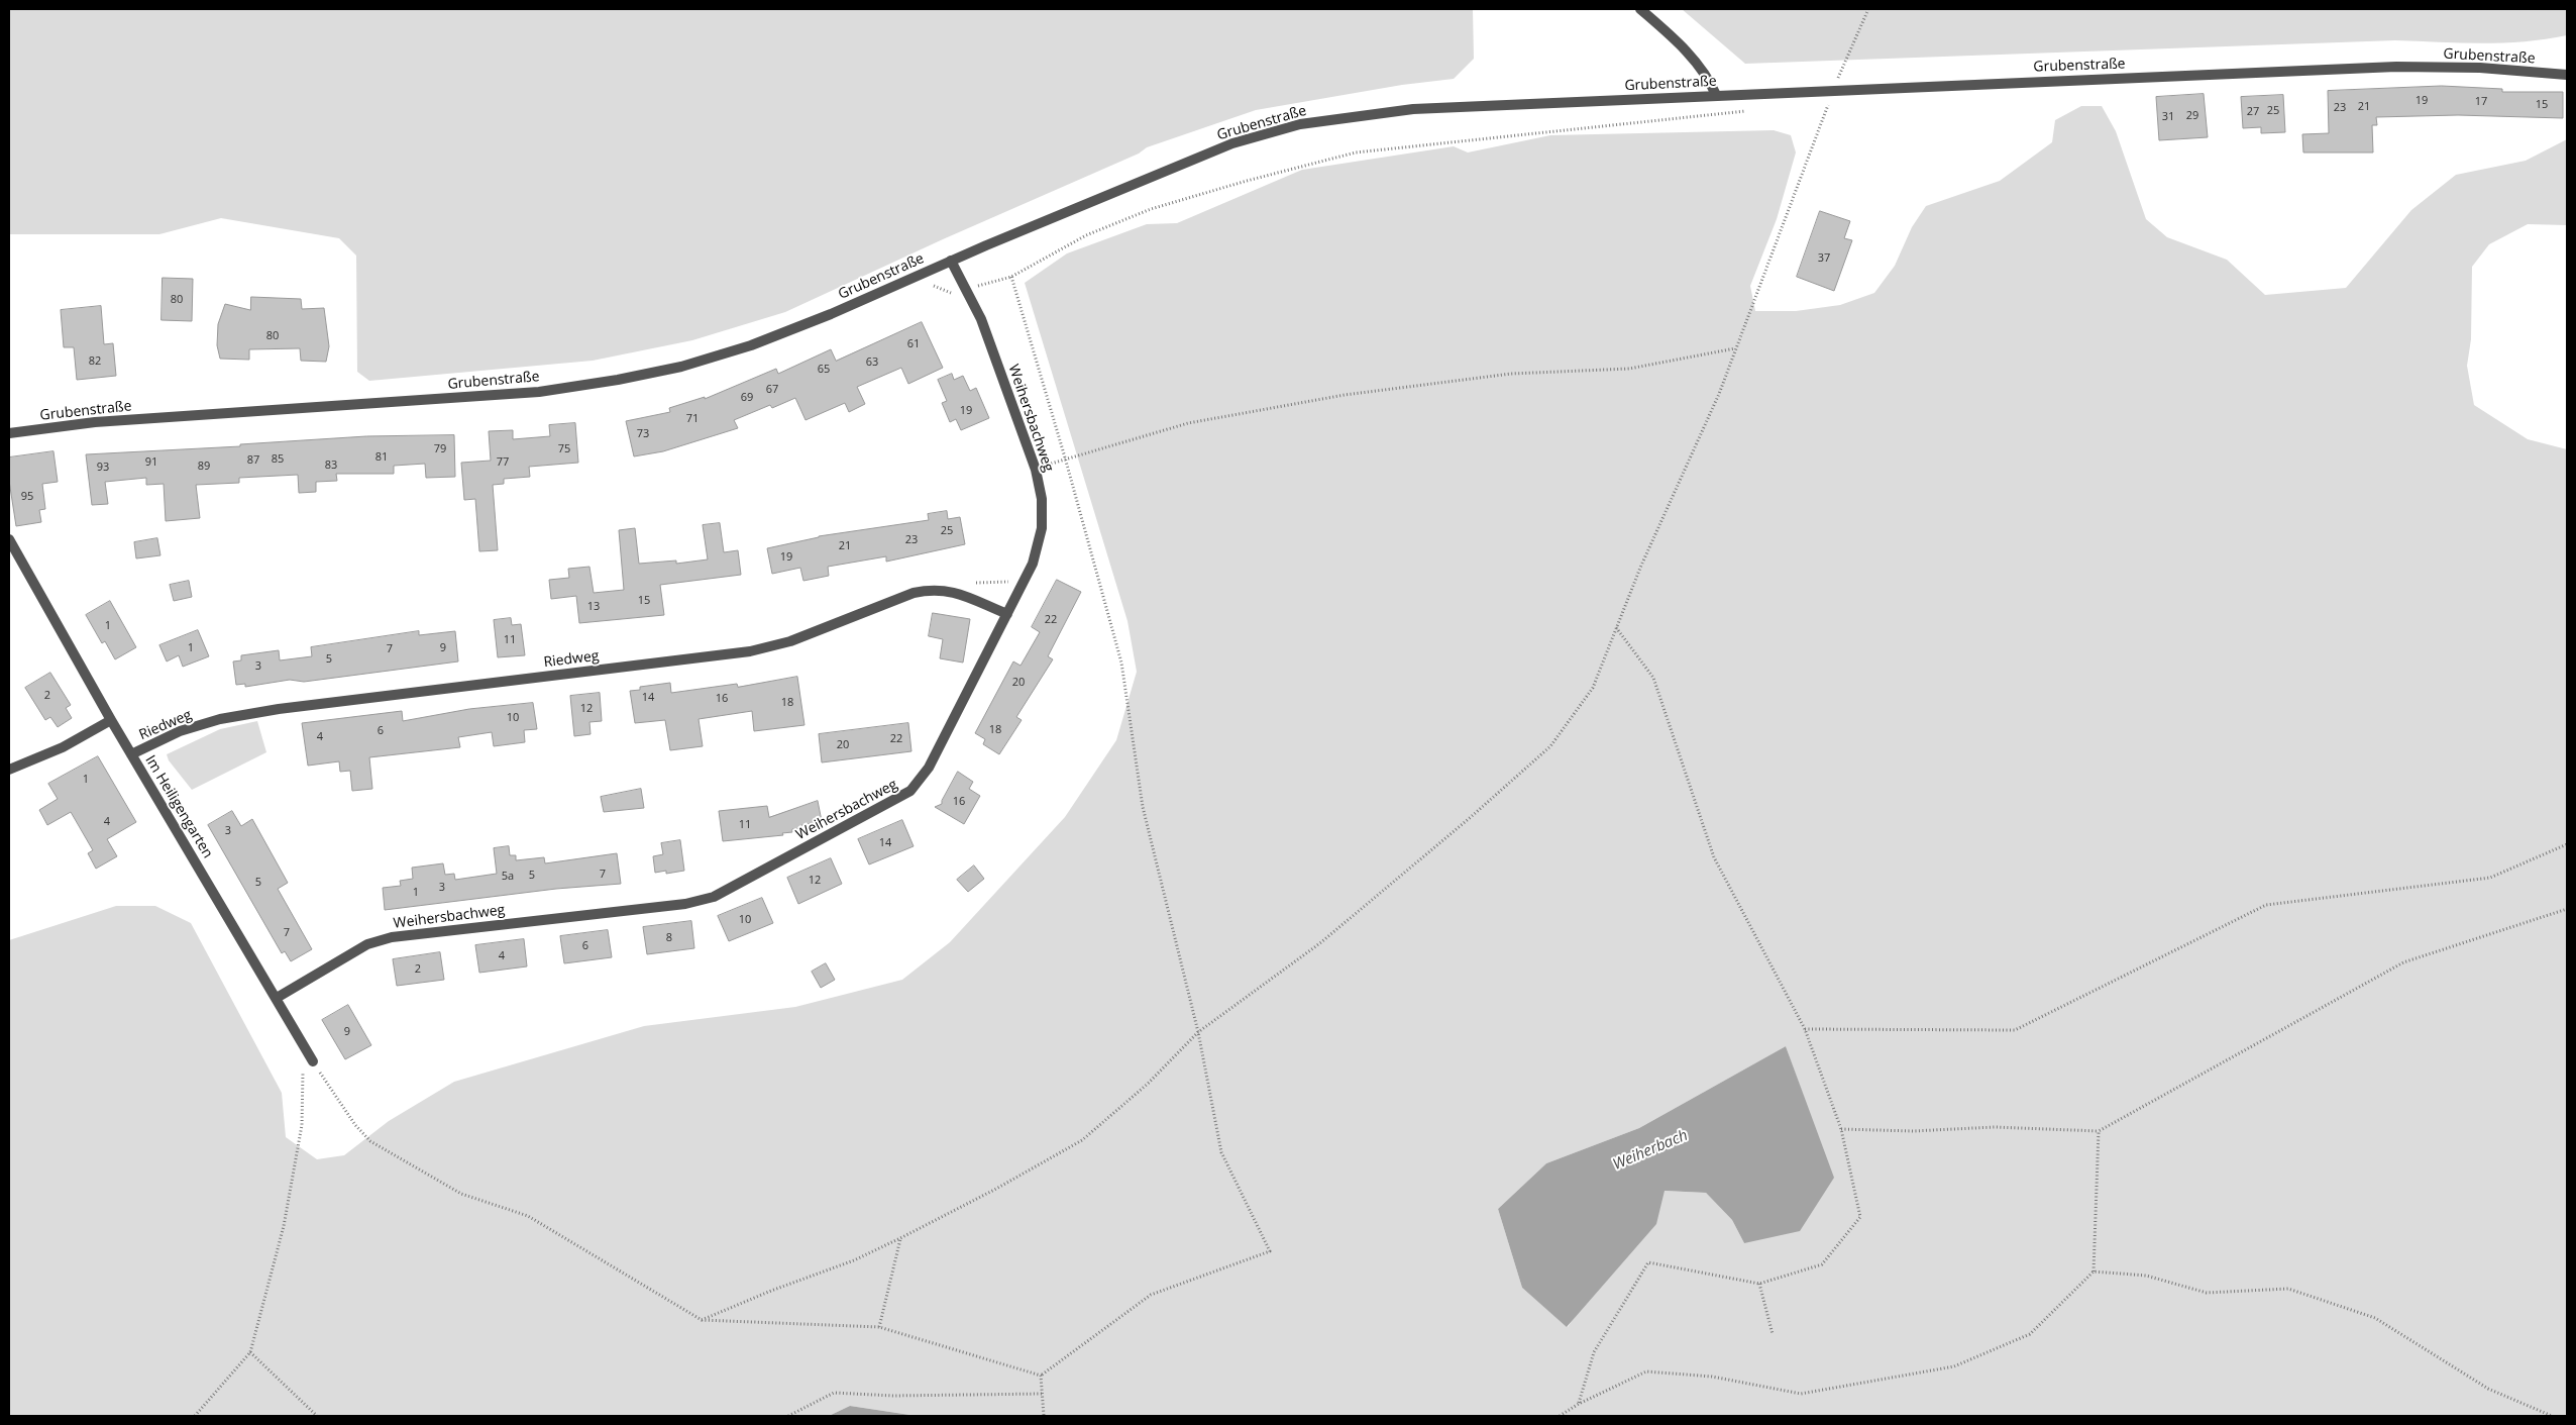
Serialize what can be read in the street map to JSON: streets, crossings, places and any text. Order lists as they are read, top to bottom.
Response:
{
  "streets": {
    "street": [
      "Grubenstraße",
      "Weihersbachweg",
      "Riedweg",
      "Im Heiligengarten"
    ]
  },
  "crossings": [
    ["Grubenstraße", "Weihersbachweg"],
    ["Weihersbachweg", "Riedweg"],
    ["Weihersbachweg", "Im Heiligengarten"],
    ["Riedweg", "Im Heiligengarten"]
  ],
  "water": ["Weiherbach"],
  "house_numbers": [
    "19",
    "17",
    "15",
    "21",
    "23",
    "25",
    "27",
    "29",
    "31",
    "37",
    "80",
    "80",
    "61",
    "82",
    "63",
    "65",
    "67",
    "69",
    "19",
    "71",
    "73",
    "79",
    "75",
    "81",
    "85",
    "87",
    "91",
    "77",
    "83",
    "89",
    "93",
    "95",
    "25",
    "23",
    "21",
    "19",
    "15",
    "13",
    "22",
    "1",
    "11",
    "1",
    "9",
    "7",
    "5",
    "3",
    "20",
    "2",
    "14",
    "16",
    "18",
    "12",
    "10",
    "18",
    "6",
    "4",
    "22",
    "20",
    "1",
    "16",
    "4",
    "11",
    "3",
    "14",
    "7",
    "5",
    "5a",
    "12",
    "5",
    "3",
    "1",
    "10",
    "7",
    "8",
    "6",
    "4",
    "2",
    "9"
  ]
}
